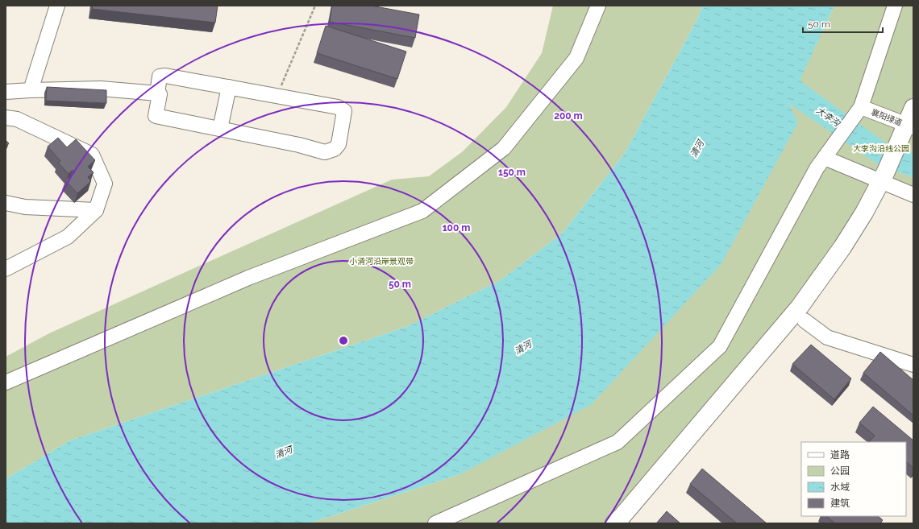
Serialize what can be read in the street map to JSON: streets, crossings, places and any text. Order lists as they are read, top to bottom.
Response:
{
  "streets": {
    "street": ["襄阳绿道"]
  },
  "water": ["大李沟", "清河"],
  "parks": ["大李沟沿线公园", "小清河沿岸景观带"],
  "legend": [
    "道路",
    "公园",
    "水域",
    "建筑"
  ],
  "scale_bar": "50 m",
  "rings": [
    "200 m",
    "150 m",
    "100 m",
    "50 m"
  ]
}
